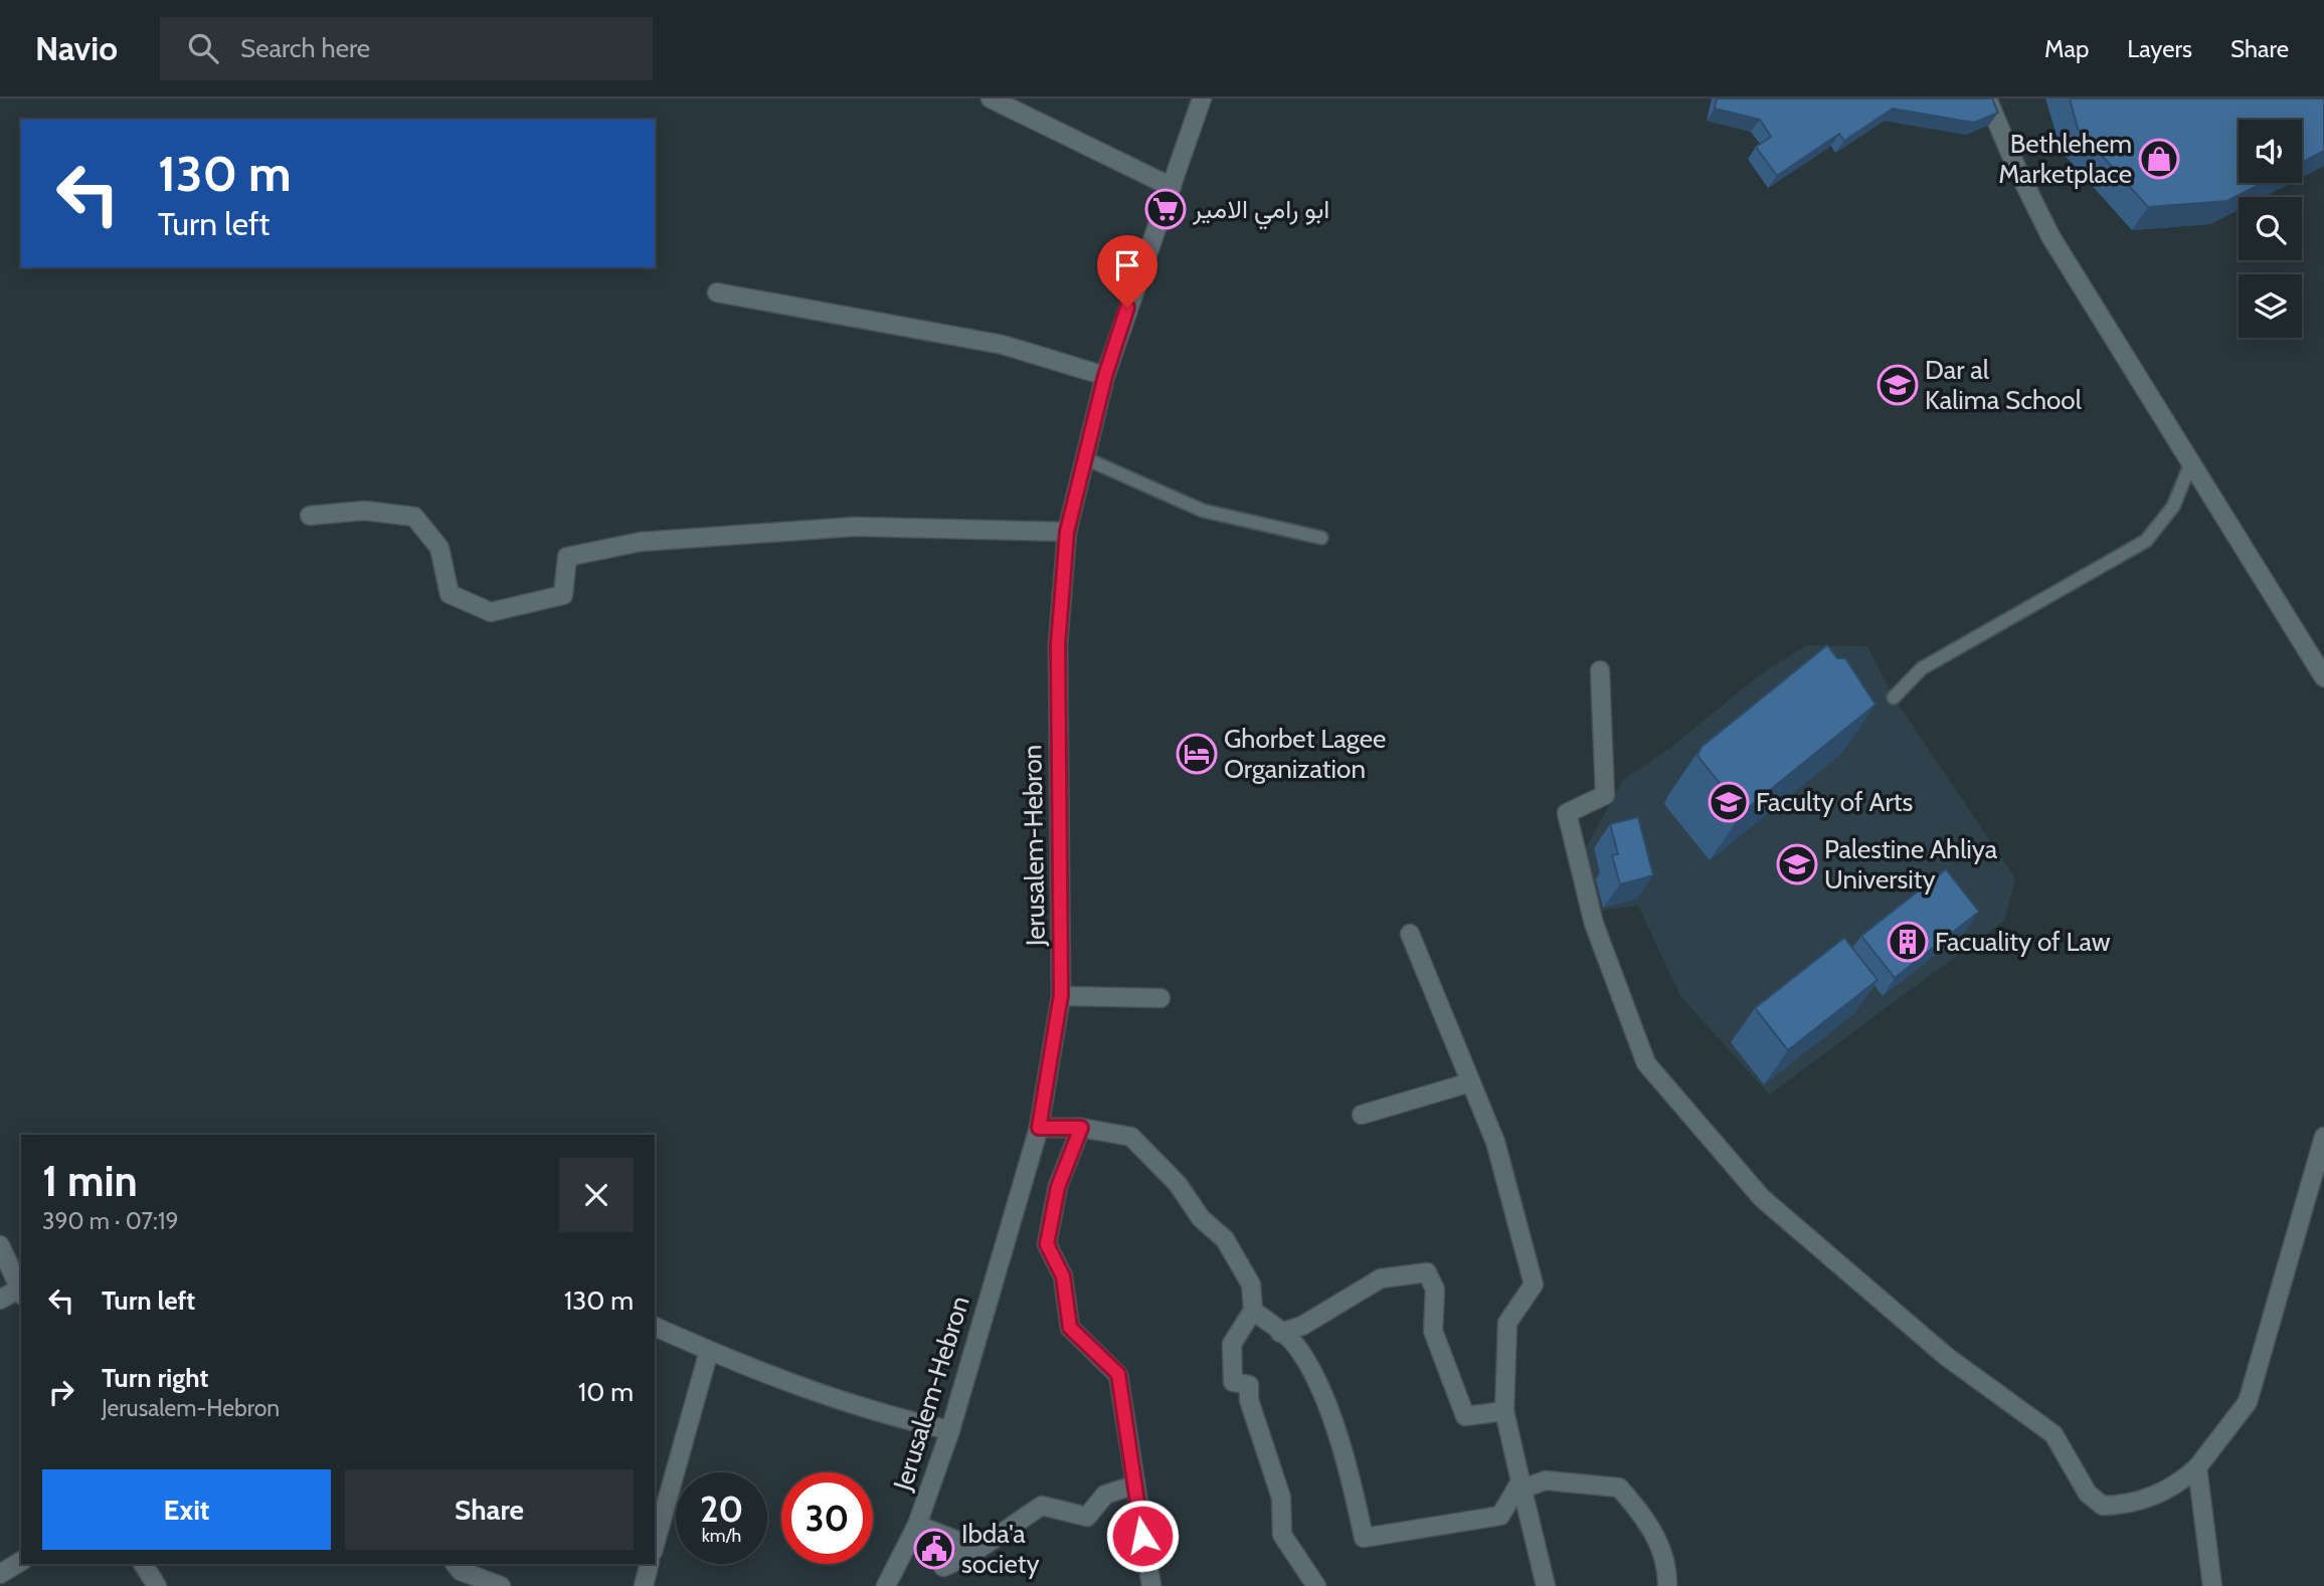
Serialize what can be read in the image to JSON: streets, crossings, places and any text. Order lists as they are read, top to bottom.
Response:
{
  "streets": {
    "street": ["Jerusalem-Hebron"]
  },
  "places": {
    "shop": ["Bethlehem Marketplace"],
    "supermarket": ["ابو رامي الامير"],
    "school or university": ["Dar al Kalima School", "Faculty of Arts", "Palestine Ahliya University"],
    "hotel": ["Ghorbet Lagee Organization"],
    "building": ["Facuality of Law"],
    "public building": ["Ibda'a society"]
  },
  "page": {
    "header": "Navio",
    "search": "Search here",
    "nav": ["Map", "Layers", "Share"],
    "turn": ["130 m", "Turn left"],
    "heading": ["1 min", "390 m · 07:19"],
    "list": [
      {
        "name": "Turn left",
        "value": "130 m"
      },
      {
        "name": "Turn right",
        "note": "Jerusalem-Hebron",
        "value": "10 m"
      }
    ],
    "buttons": ["Exit", "Share"],
    "speed": "20 km/h",
    "limit": "30"
  }
}
